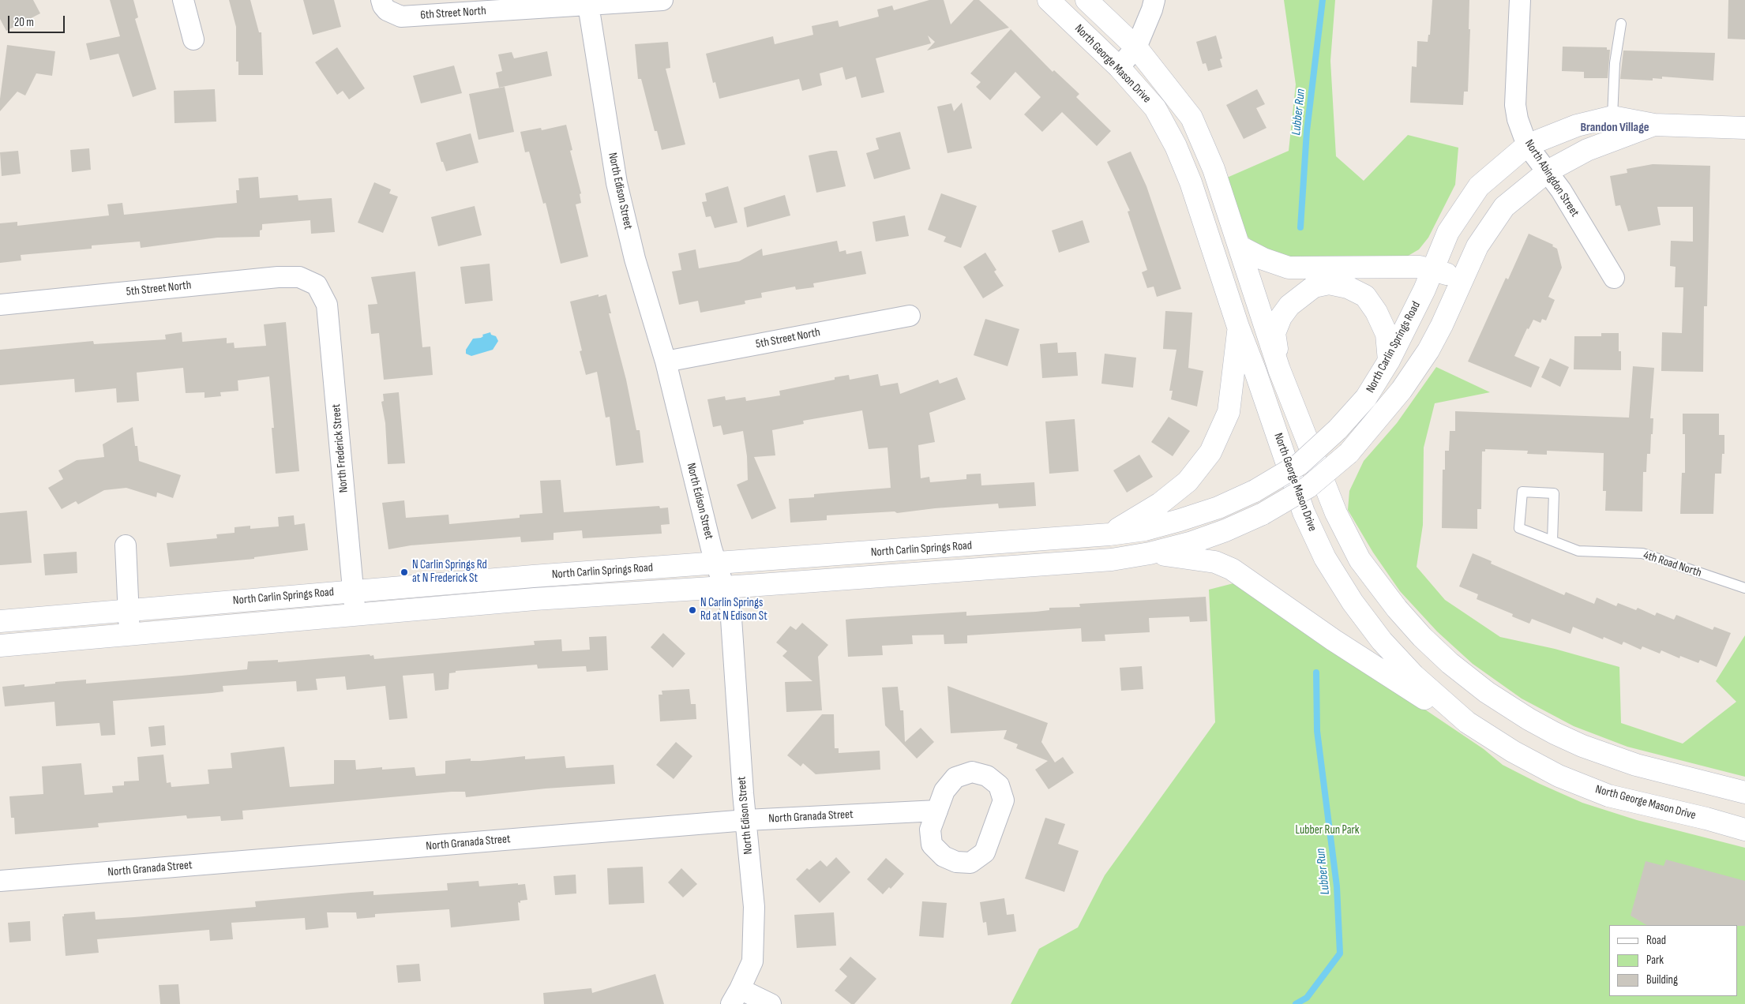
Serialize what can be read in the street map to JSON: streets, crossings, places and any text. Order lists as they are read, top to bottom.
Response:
{
  "streets": {
    "main road": ["North George Mason Drive", "North Carlin Springs Road"],
    "street": [
      "6th Street North",
      "North Abingdon Street",
      "North Edison Street",
      "5th Street North",
      "North Frederick Street",
      "North Granada Street"
    ],
    "lane": ["4th Road North"]
  },
  "crossings": [
    ["6th Street North", "North Edison Street"],
    ["North Abingdon Street", "North Carlin Springs Road"],
    ["North Edison Street", "5th Street North"],
    ["North Edison Street", "North Carlin Springs Road"],
    ["North Edison Street", "North Granada Street"],
    ["5th Street North", "North Frederick Street"],
    ["North Carlin Springs Road", "North Frederick Street"]
  ],
  "districts": ["Brandon Village"],
  "water": ["Lubber Run"],
  "parks": ["Lubber Run Park"],
  "places": ["N Carlin Springs Rd at N Frederick St", "N Carlin Springs Rd at N Edison St"],
  "legend": ["Road", "Park", "Building"],
  "scale_bar": "20 m"
}
